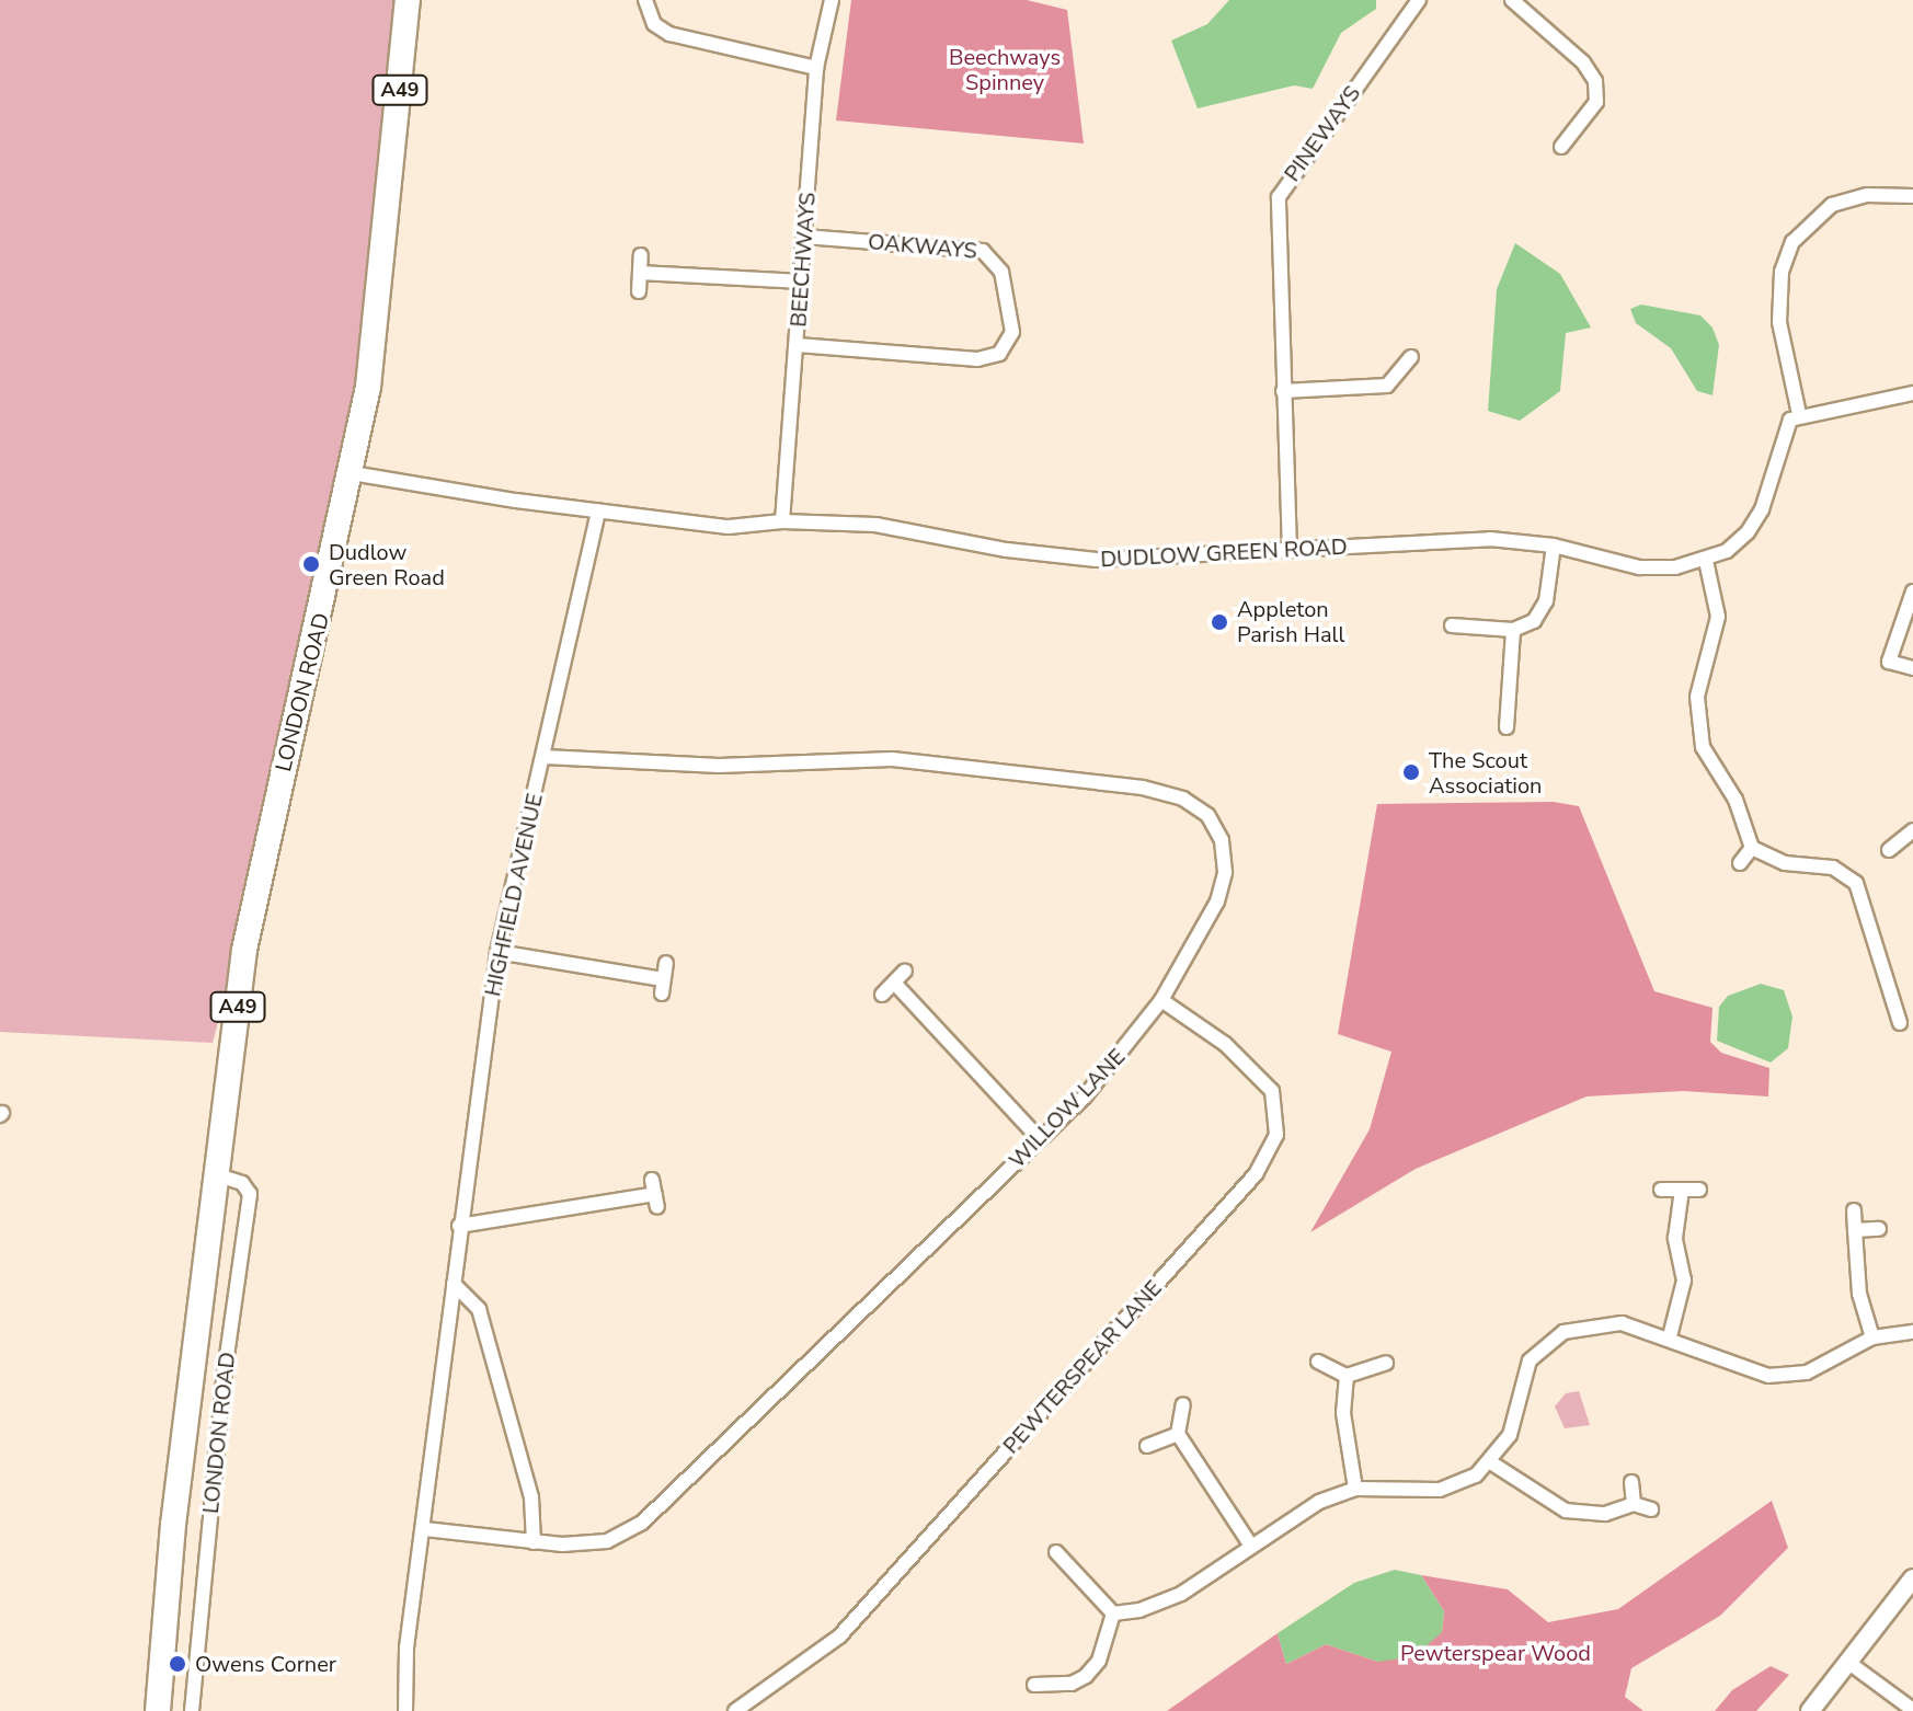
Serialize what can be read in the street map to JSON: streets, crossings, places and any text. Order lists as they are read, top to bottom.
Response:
{
  "streets": {
    "highway": ["A49", "LONDON ROAD"],
    "street": [
      "PINEWAYS",
      "OAKWAYS",
      "BEECHWAYS",
      "DUDLOW GREEN ROAD",
      "HIGHFIELD AVENUE",
      "WILLOW LANE",
      "PEWTERSPEAR LANE"
    ]
  },
  "crossings": [
    ["PINEWAYS", "DUDLOW GREEN ROAD"],
    ["OAKWAYS", "BEECHWAYS"],
    ["BEECHWAYS", "DUDLOW GREEN ROAD"],
    ["DUDLOW GREEN ROAD", "LONDON ROAD"],
    ["DUDLOW GREEN ROAD", "HIGHFIELD AVENUE"],
    ["HIGHFIELD AVENUE", "WILLOW LANE"],
    ["WILLOW LANE", "PEWTERSPEAR LANE"]
  ],
  "parks": ["Beechways Spinney", "Pewterspear Wood"],
  "places": [
    "Dudlow Green Road",
    "Appleton Parish Hall",
    "The Scout Association",
    "Owens Corner"
  ]
}
